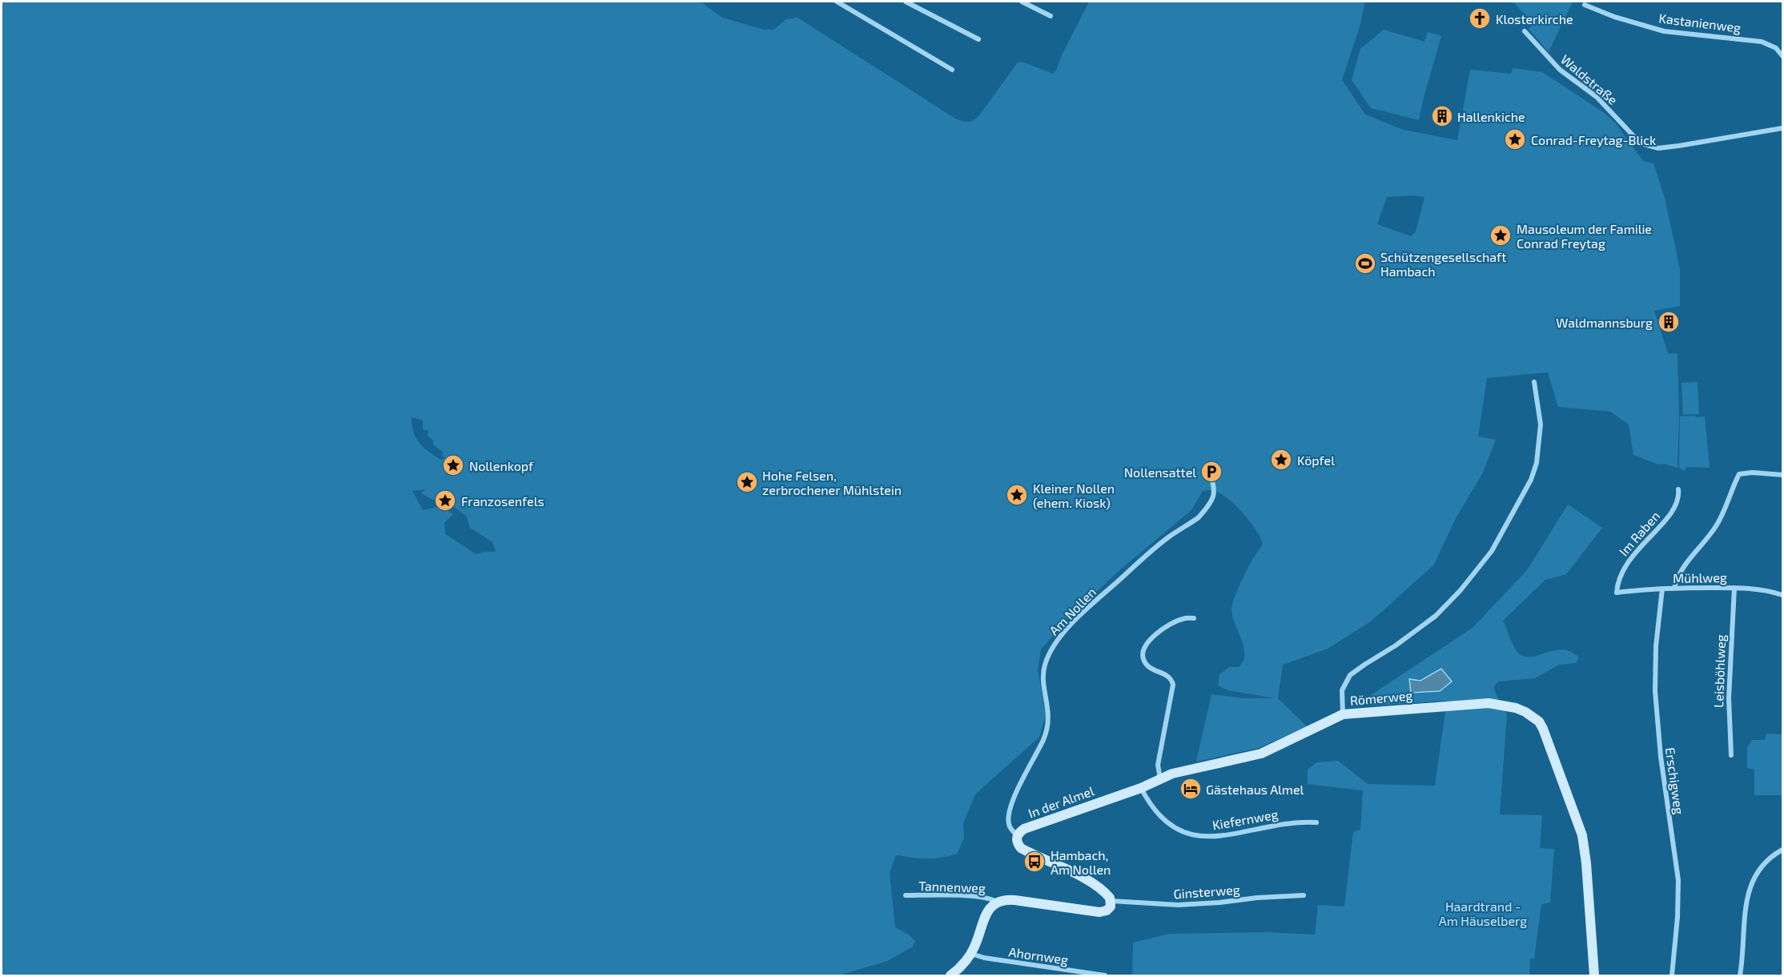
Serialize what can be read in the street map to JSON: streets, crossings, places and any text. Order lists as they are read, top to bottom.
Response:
{
  "streets": {
    "street": [
      "Kastanienweg",
      "Waldstraße",
      "Im Raben",
      "Mühlweg",
      "Am Nollen",
      "Leisböhlweg",
      "Römerweg",
      "Erschigweg",
      "In der Almel",
      "Kiefernweg",
      "Tannenweg",
      "Ginsterweg",
      "Ahornweg"
    ]
  },
  "crossings": [
    ["Im Raben", "Mühlweg"],
    ["Mühlweg", "Leisböhlweg"],
    ["Mühlweg", "Erschigweg"],
    ["Am Nollen", "In der Almel"],
    ["Römerweg", "In der Almel"],
    ["In der Almel", "Kiefernweg"]
  ],
  "parks": ["Haardtrand - Am Häuselberg"],
  "places": {
    "church": ["Klosterkirche"],
    "building": ["Hallenkiche", "Waldmannsburg"],
    "place": [
      "Conrad-Freytag-Blick",
      "Mausoleum der Familie Conrad Freytag",
      "Köpfel",
      "Nollenkopf",
      "Hohe Felsen, zerbrochener Mühlstein",
      "Kleiner Nollen (ehem. Kiosk)",
      "Franzosenfels"
    ],
    "sports": ["Schützengesellschaft Hambach"],
    "parking": ["Nollensattel"],
    "hotel": ["Gästehaus Almel"],
    "bus stop": ["Hambach, Am Nollen"]
  }
}
